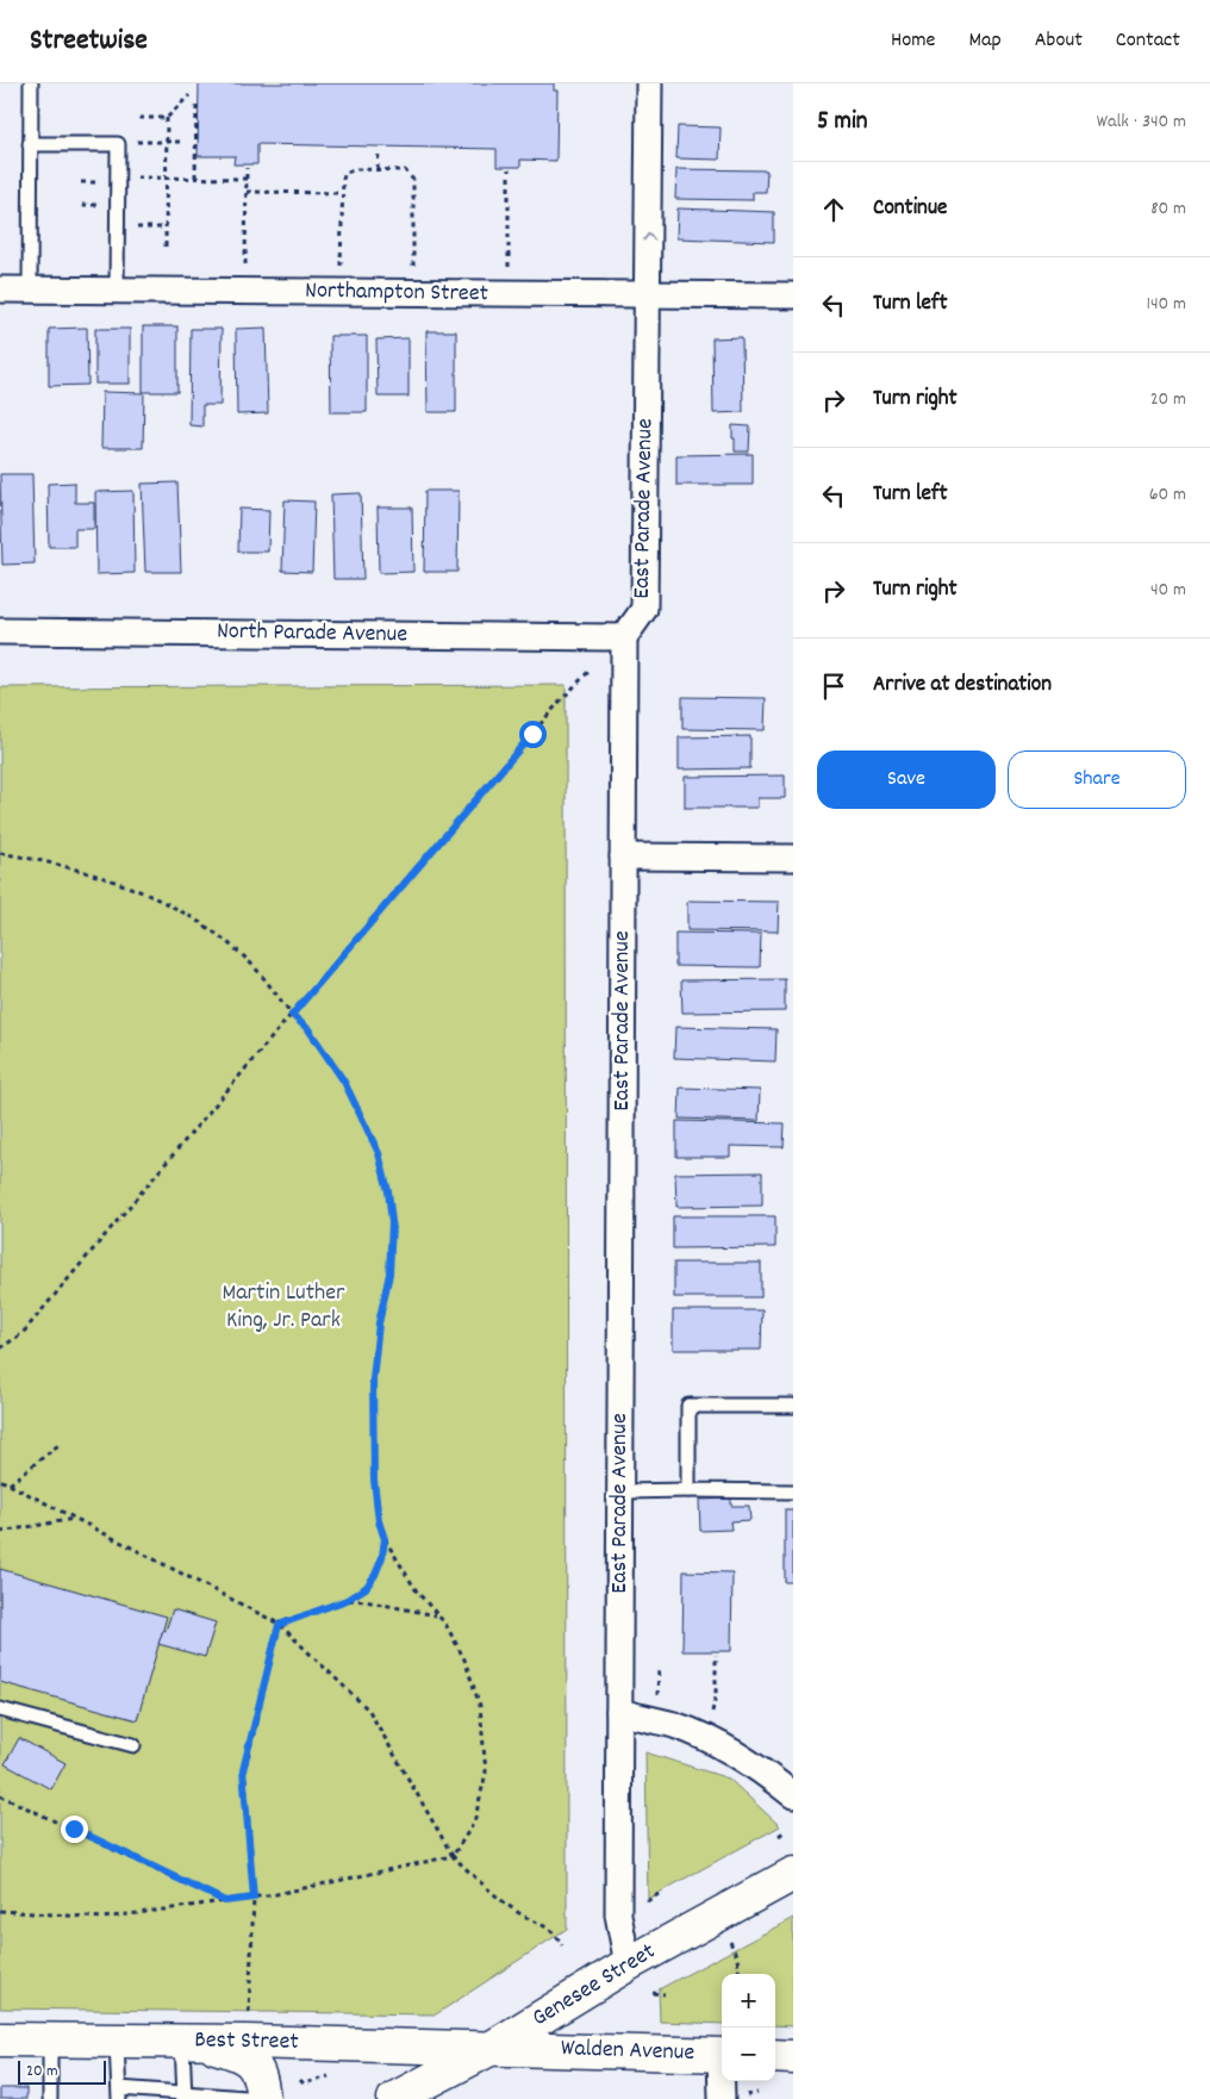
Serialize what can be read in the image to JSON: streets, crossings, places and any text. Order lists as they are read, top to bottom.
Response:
{
  "streets": {
    "main road": ["Genesee Street", "Best Street", "Walden Avenue"],
    "street": ["Northampton Street", "East Parade Avenue", "North Parade Avenue"]
  },
  "crossings": [
    ["Northampton Street", "East Parade Avenue"],
    ["East Parade Avenue", "North Parade Avenue"],
    ["East Parade Avenue", "Genesee Street"],
    ["Genesee Street", "Best Street"],
    ["Genesee Street", "Walden Avenue"],
    ["Best Street", "Walden Avenue"]
  ],
  "parks": ["Martin Luther King, Jr. Park"],
  "scale_bar": "20 m",
  "page": {
    "header": "Streetwise",
    "nav": [
      "Home",
      "Map",
      "About",
      "Contact"
    ],
    "heading": ["5 min", "Walk · 340 m"],
    "list": [
      ["Continue", "80 m"],
      ["Turn left", "140 m"],
      ["Turn right", "20 m"],
      ["Turn left", "60 m"],
      ["Turn right", "40 m"],
      "Arrive at destination"
    ],
    "buttons": ["Save", "Share"],
    "map_buttons": ["+", "−"],
    "scale": "20 m"
  }
}
